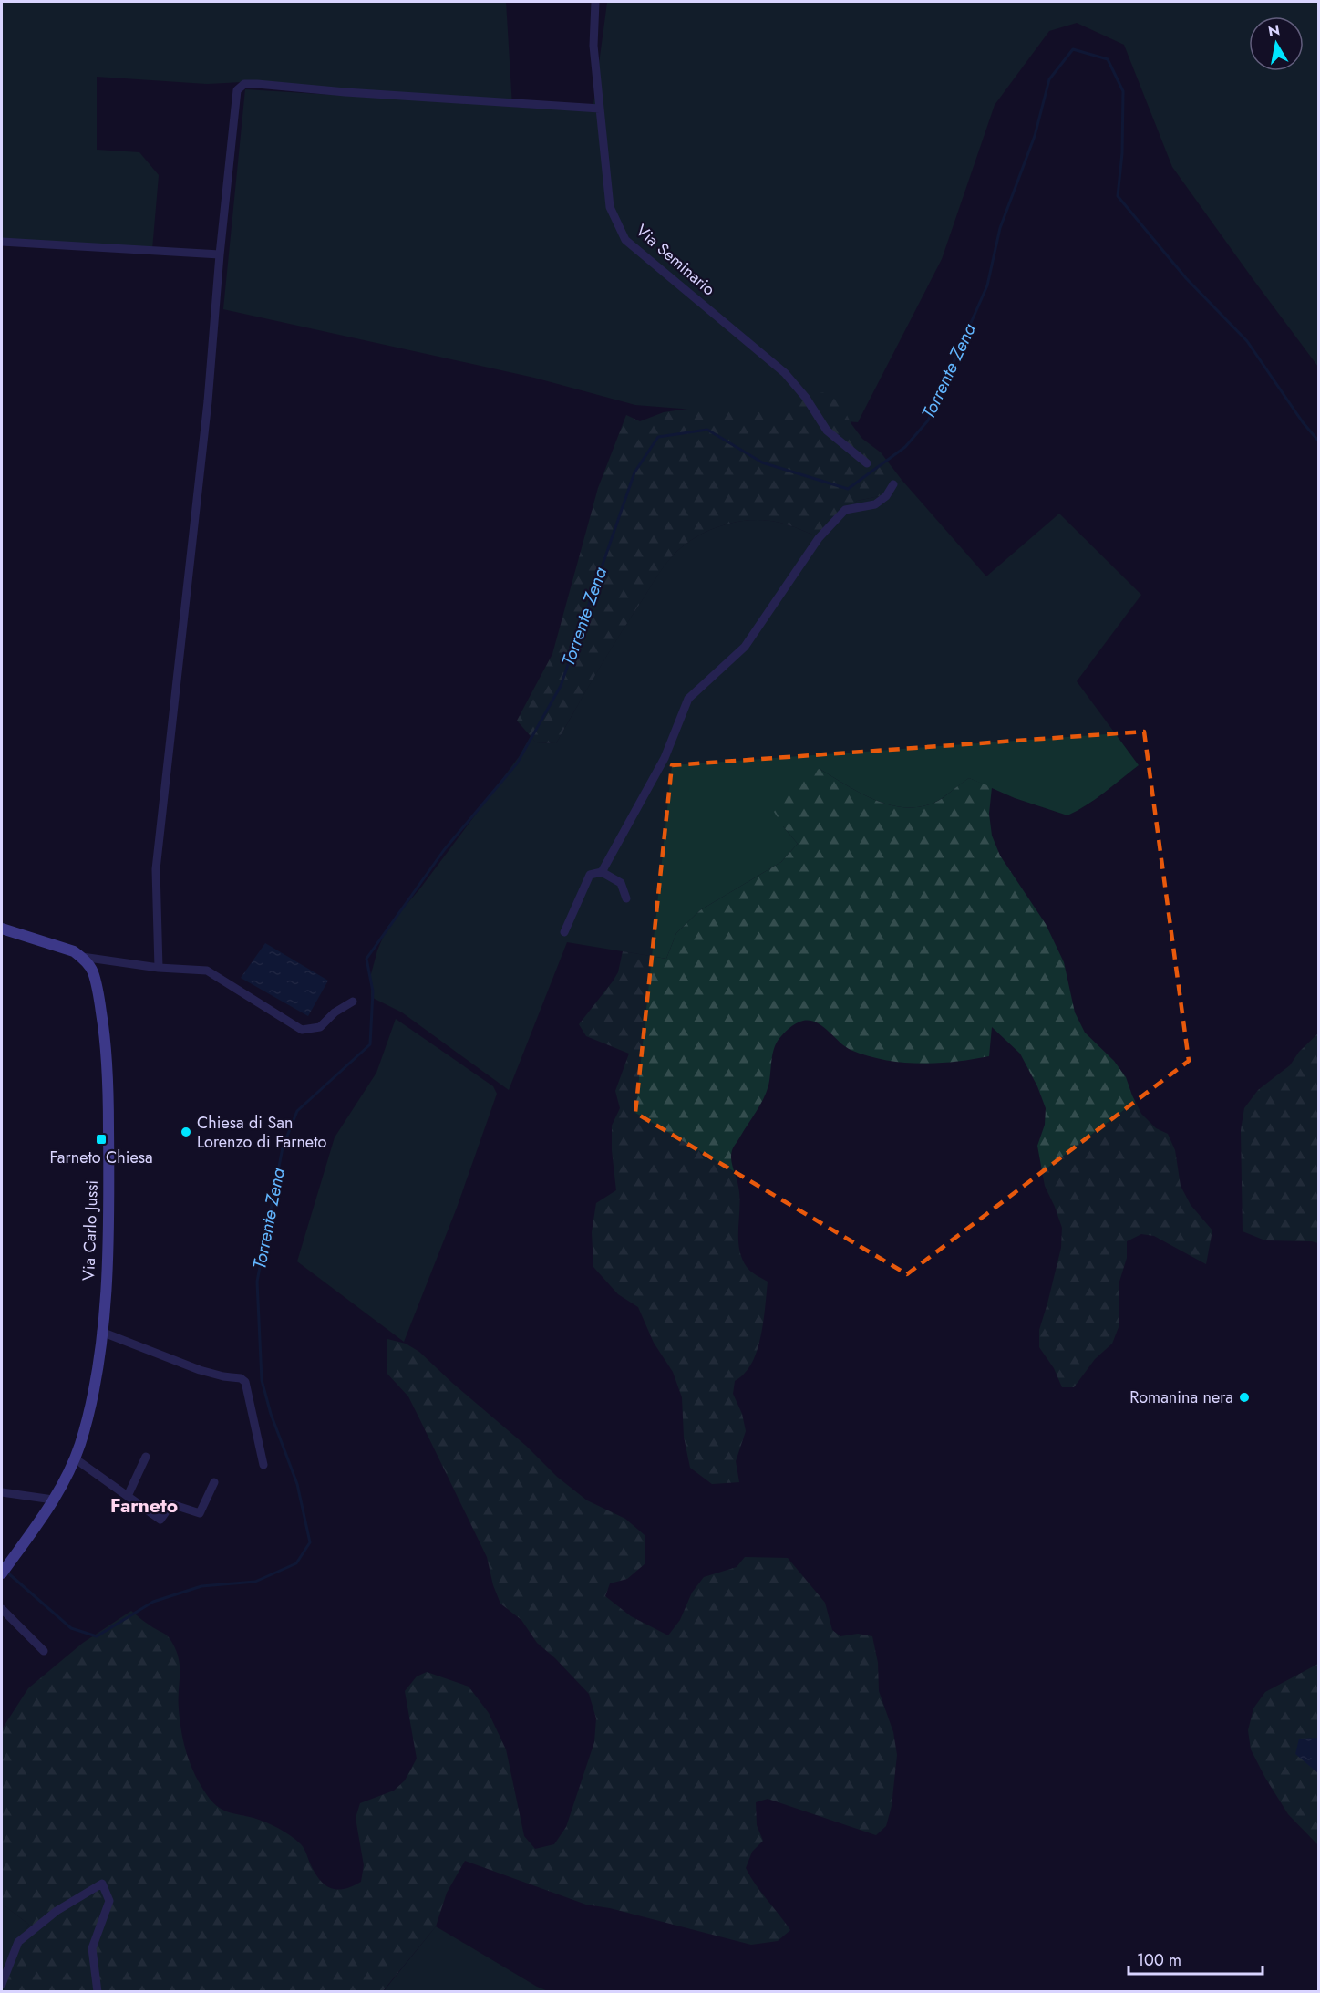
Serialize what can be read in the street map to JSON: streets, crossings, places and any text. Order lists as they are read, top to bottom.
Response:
{
  "streets": {
    "street": ["Via Seminario", "Via Carlo Jussi"]
  },
  "districts": ["Farneto"],
  "water": ["Torrente Zena"],
  "places": {
    "other": ["Chiesa di San Lorenzo di Farneto", "Romanina nera"],
    "transit": ["Farneto Chiesa"]
  },
  "scale_bar": "100 m",
  "north": "top"
}
